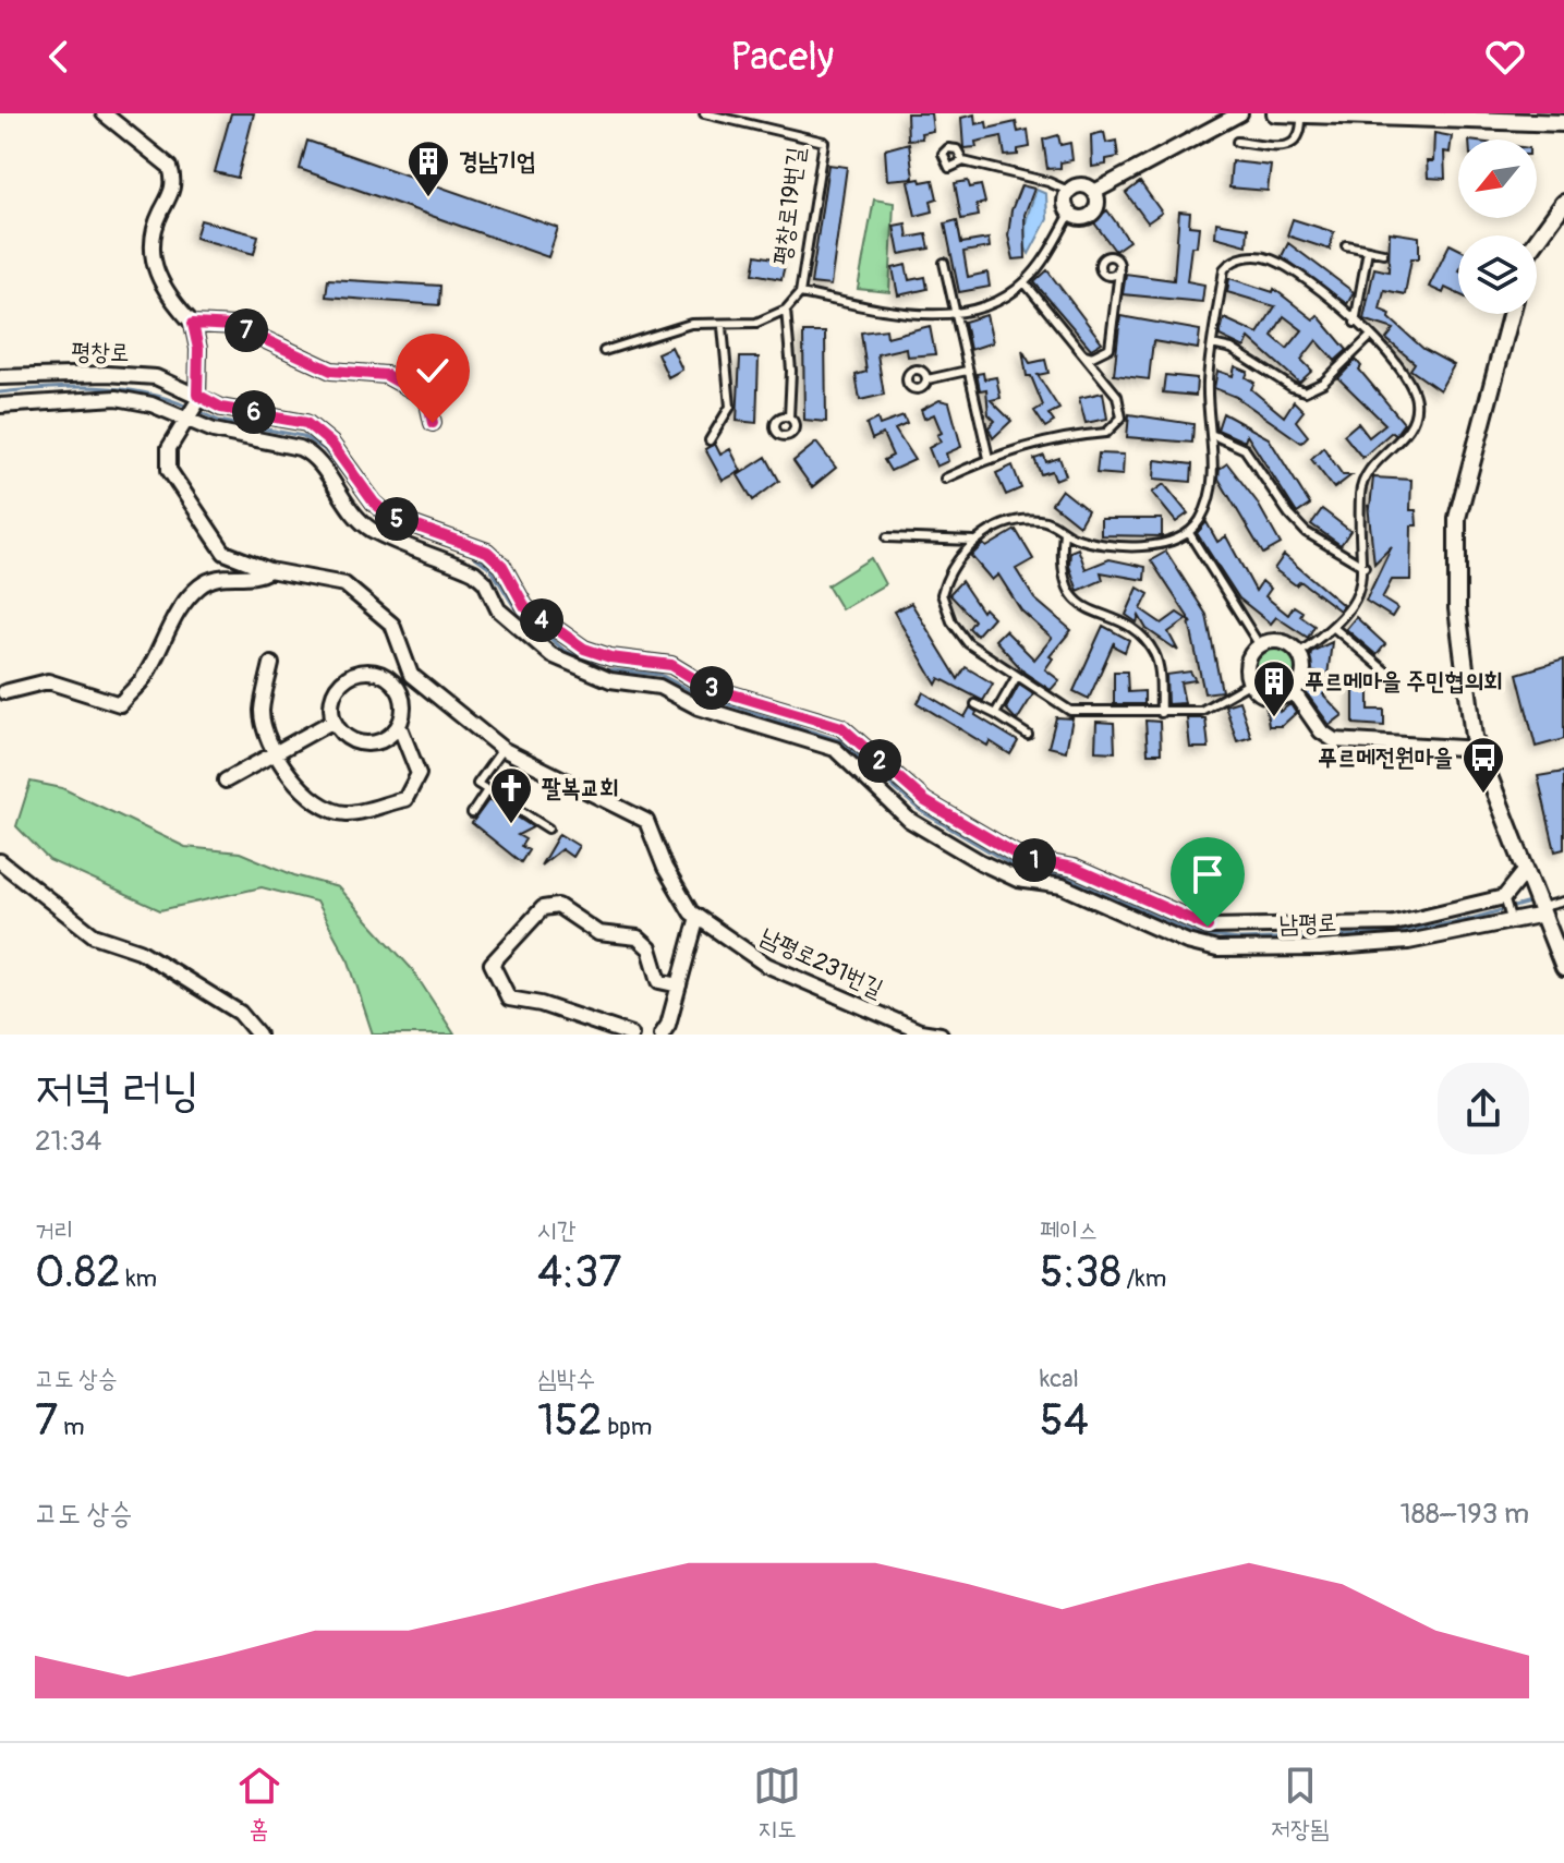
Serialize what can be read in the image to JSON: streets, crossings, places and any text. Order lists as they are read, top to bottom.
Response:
{
  "streets": {
    "street": [
      "평창로19번길",
      "평창로",
      "남평로",
      "남평로231번길"
    ]
  },
  "crossings": [
    ["평창로", "남평로"],
    ["평창로", "남평로231번길"],
    ["남평로", "남평로231번길"]
  ],
  "places": {
    "building": ["경남기업", "푸르메마을 주민협의회"],
    "bus stop": ["푸르메전원마을"],
    "church": ["팔복교회"]
  },
  "north": "bottom left",
  "page": {
    "header": "Pacely",
    "pins": [
      "7",
      "6",
      "5",
      "4",
      "3",
      "2",
      "1"
    ],
    "heading": ["저녁 러닝", "21:34"],
    "stats": [
      ["거리", "0.82 km"],
      ["시간", "4:37"],
      ["페이스", "5:38 /km"],
      ["고도 상승", "7 m"],
      ["심박수", "152 bpm"],
      ["kcal", "54"]
    ],
    "chart": ["고도 상승", "188–193 m"],
    "tabs": ["홈", "지도", "저장됨"]
  }
}
